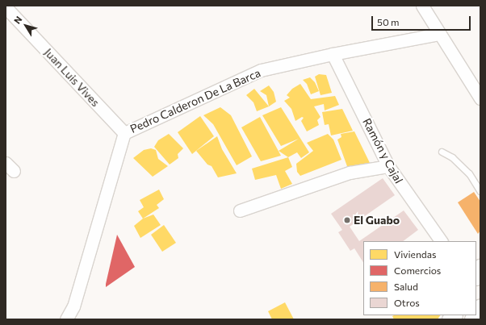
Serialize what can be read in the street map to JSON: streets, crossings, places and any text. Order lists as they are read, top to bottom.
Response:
{
  "streets": {
    "street": ["Juan Luis Vives", "Pedro Calderon De La Barca", "Ramón y Cajal"]
  },
  "crossings": [
    ["Juan Luis Vives", "Pedro Calderon De La Barca"],
    ["Pedro Calderon De La Barca", "Ramón y Cajal"]
  ],
  "places": ["El Guabo"],
  "legend": [
    "Viviendas",
    "Comercios",
    "Salud",
    "Otros"
  ],
  "scale_bar": "50 m",
  "north": "top left"
}
